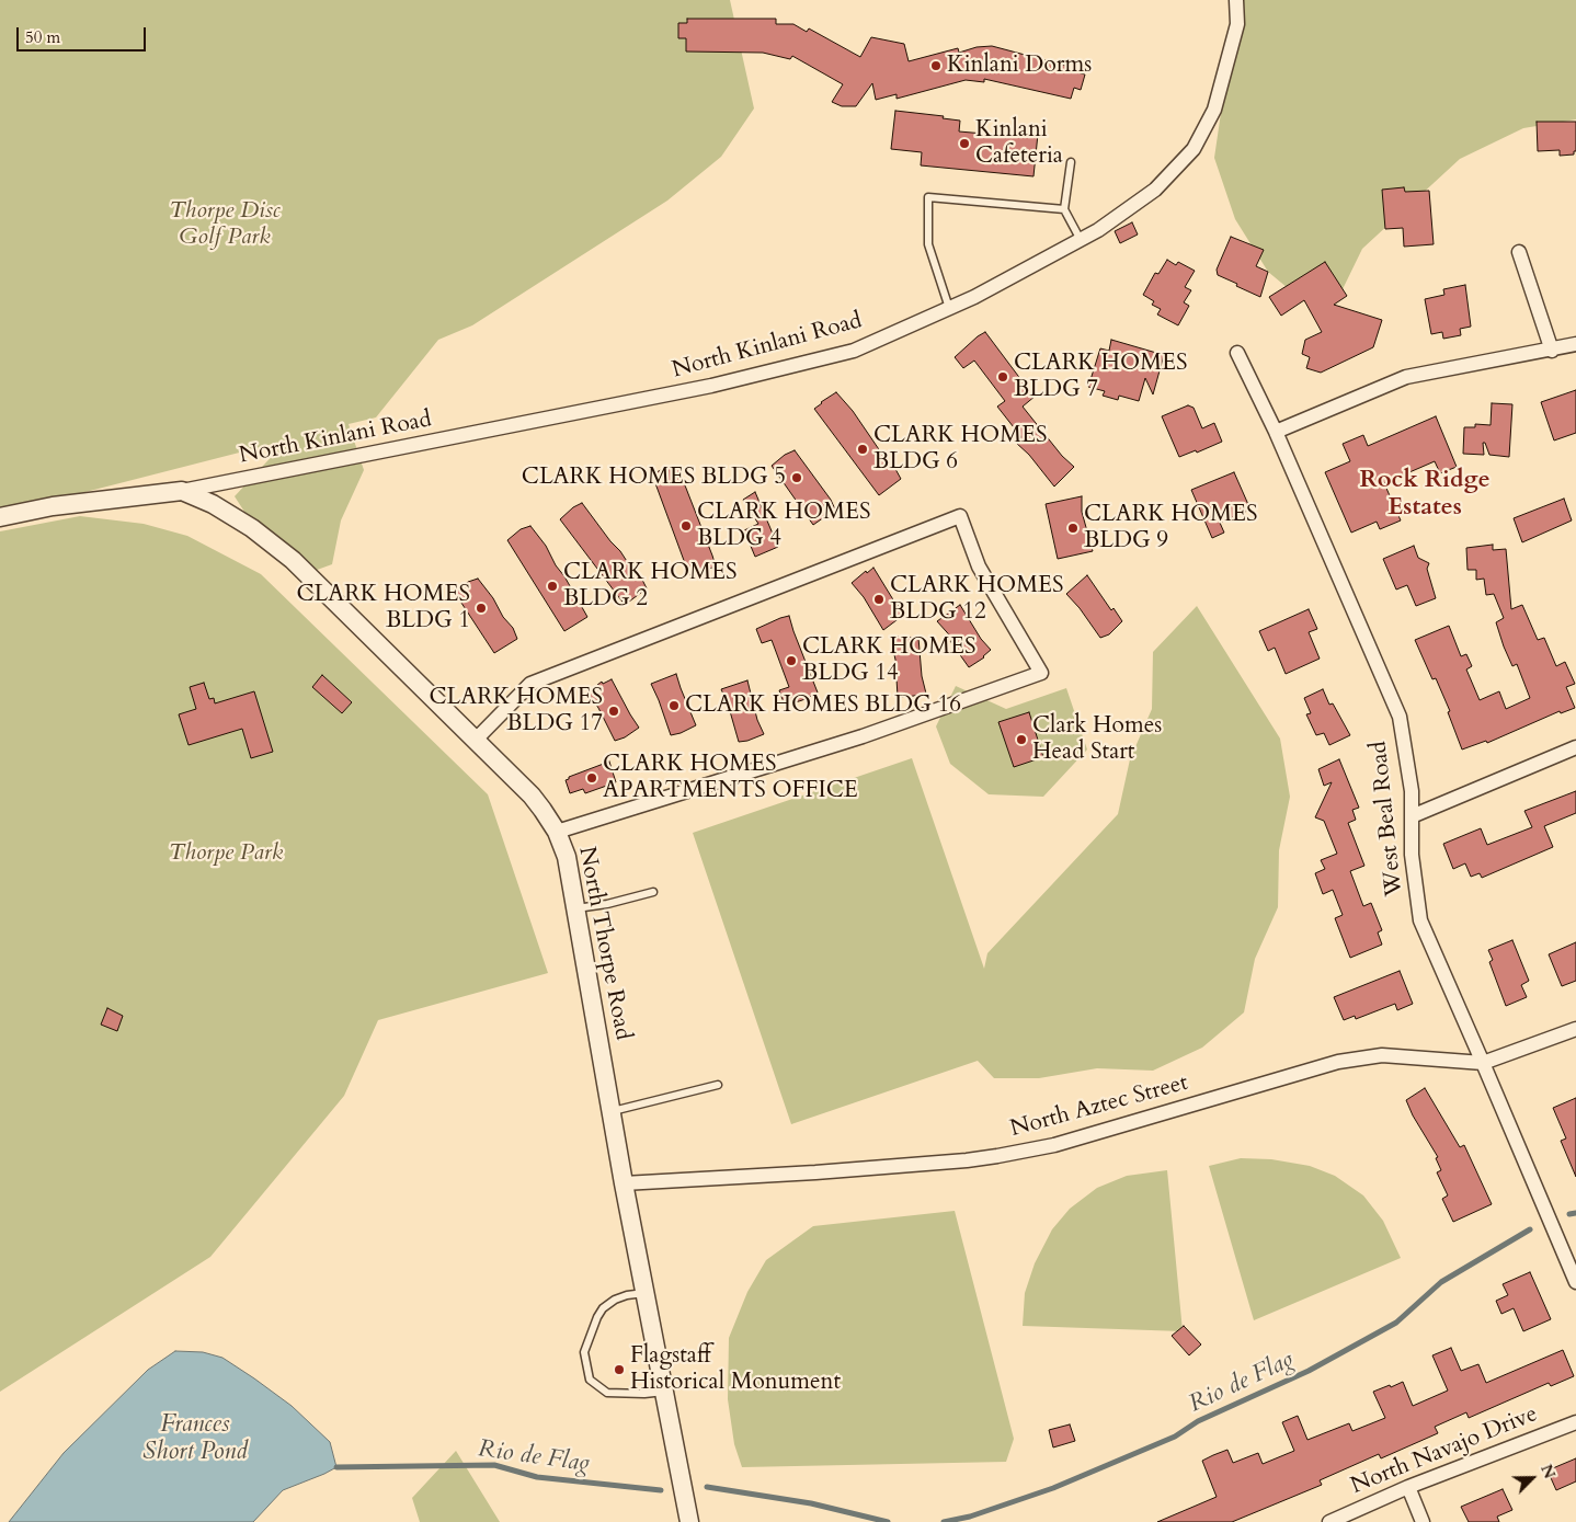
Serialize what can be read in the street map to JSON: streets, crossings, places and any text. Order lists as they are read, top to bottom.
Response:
{
  "streets": {
    "street": [
      "North Kinlani Road",
      "West Beal Road",
      "North Thorpe Road",
      "North Aztec Street",
      "North Navajo Drive"
    ]
  },
  "crossings": [
    ["North Kinlani Road", "North Thorpe Road"],
    ["West Beal Road", "North Aztec Street"],
    ["North Thorpe Road", "North Aztec Street"]
  ],
  "districts": ["Rock Ridge Estates"],
  "water": ["Rio de Flag", "Frances Short Pond"],
  "parks": ["Thorpe Disc Golf Park", "Thorpe Park"],
  "places": [
    "Kinlani Dorms",
    "Kinlani Cafeteria",
    "CLARK HOMES BLDG 7",
    "CLARK HOMES BLDG 6",
    "CLARK HOMES BLDG 5",
    "CLARK HOMES BLDG 4",
    "CLARK HOMES BLDG 9",
    "CLARK HOMES BLDG 2",
    "CLARK HOMES BLDG 12",
    "CLARK HOMES BLDG 1",
    "CLARK HOMES BLDG 14",
    "CLARK HOMES BLDG 16",
    "CLARK HOMES BLDG 17",
    "Clark Homes Head Start",
    "CLARK HOMES APARTMENTS OFFICE",
    "Flagstaff Historical Monument"
  ],
  "scale_bar": "50 m",
  "north": "top right"
}
